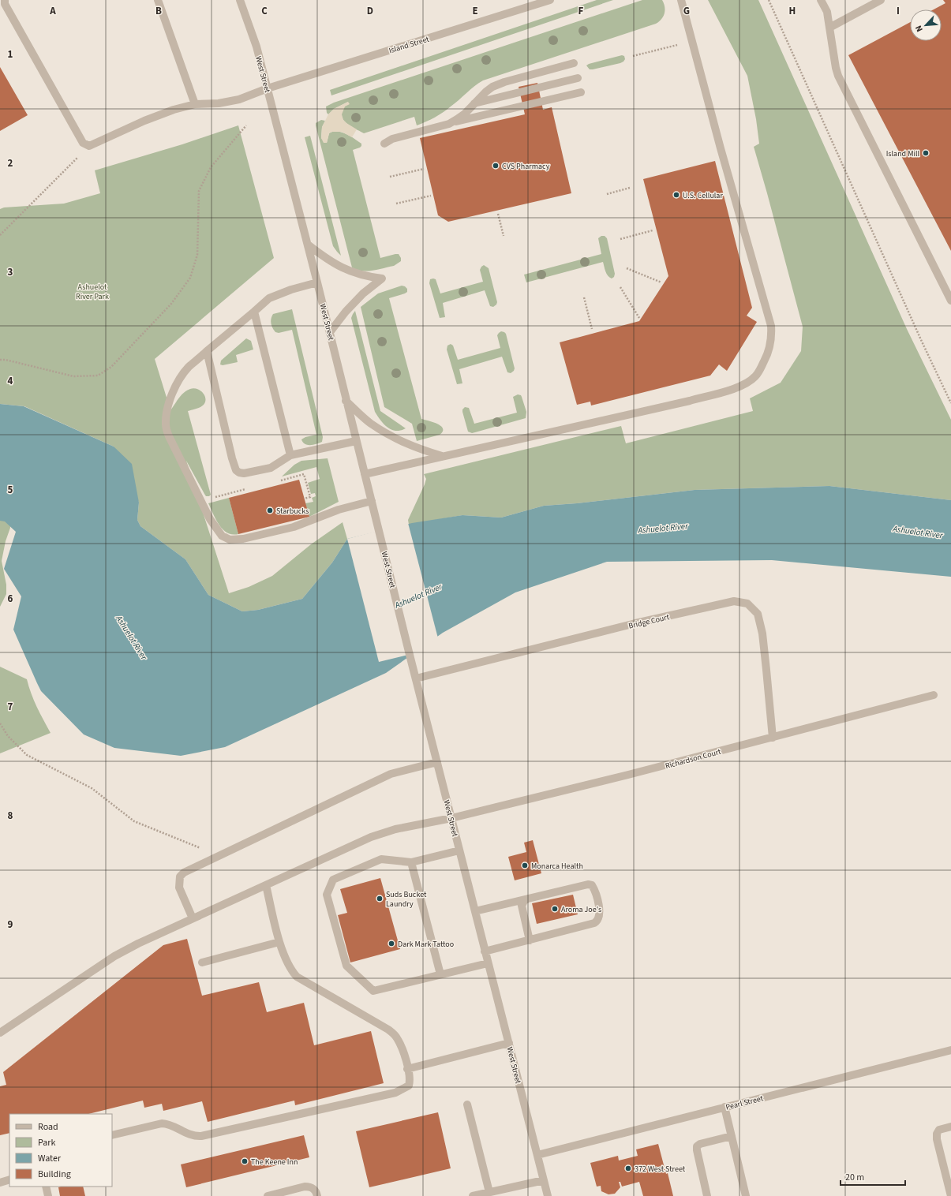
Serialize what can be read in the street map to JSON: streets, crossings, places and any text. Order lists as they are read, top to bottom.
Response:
{
  "streets": {
    "street": [
      "Island Street",
      "West Street",
      "Bridge Court",
      "Richardson Court",
      "Pearl Street"
    ]
  },
  "crossings": [
    ["Island Street", "West Street"],
    ["West Street", "Bridge Court"],
    ["West Street", "Richardson Court"],
    ["West Street", "Pearl Street"],
    ["Bridge Court", "Richardson Court"]
  ],
  "water": ["Ashuelot River"],
  "parks": ["Ashuelot River Park"],
  "places": [
    "Island Mill",
    "CVS Pharmacy",
    "U.S. Cellular",
    "Starbucks",
    "Monarca Health",
    "Suds Bucket Laundry",
    "Aroma Joe's",
    "Dark Mark Tattoo",
    "The Keene Inn",
    "372 West Street"
  ],
  "legend": [
    "Road",
    "Park",
    "Water",
    "Building"
  ],
  "scale_bar": "20 m",
  "north": "bottom left",
  "grid": {
    "columns": [
      "A",
      "B",
      "C",
      "D",
      "E",
      "F",
      "G",
      "H",
      "I"
    ],
    "rows": [
      "1",
      "2",
      "3",
      "4",
      "5",
      "6",
      "7",
      "8",
      "9"
    ]
  }
}
